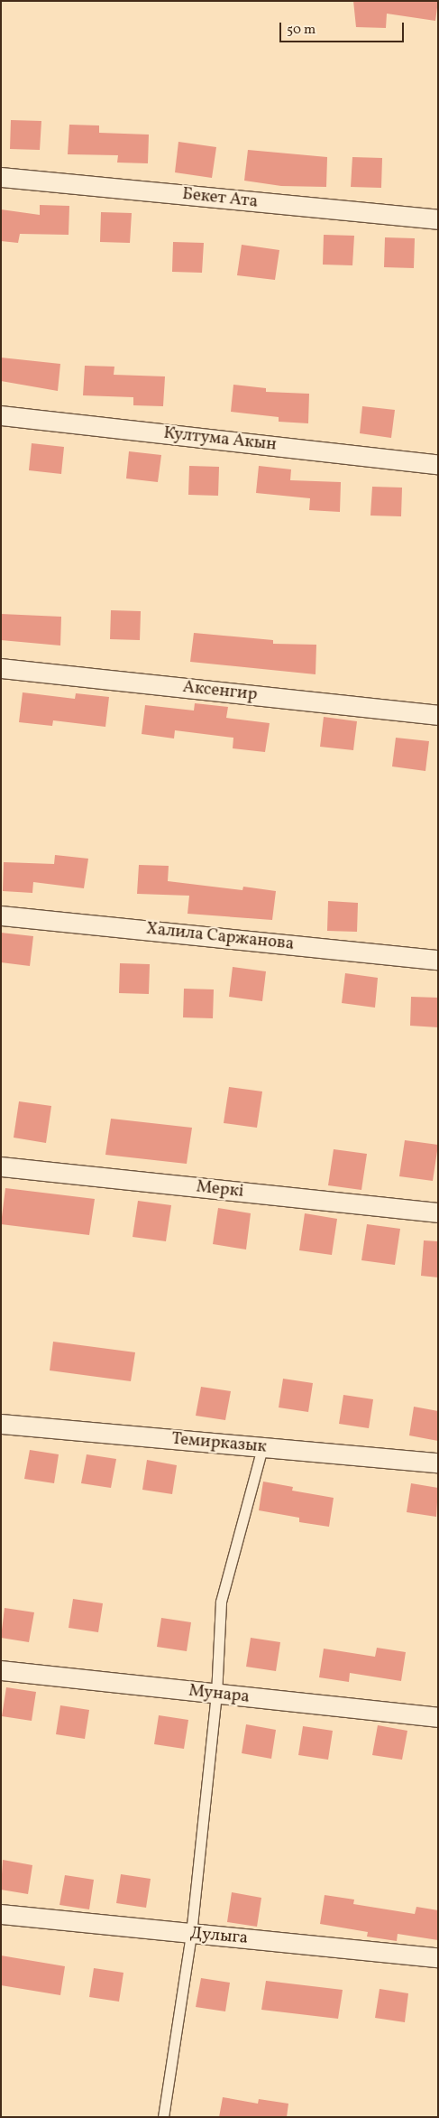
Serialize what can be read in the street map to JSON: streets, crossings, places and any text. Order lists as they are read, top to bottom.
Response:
{
  "streets": {
    "street": [
      "Бекет Ата",
      "Култума Акын",
      "Аксенгир",
      "Халила Саржанова",
      "Меркі",
      "Темирказык",
      "Мунара",
      "Дулыга"
    ]
  },
  "scale_bar": "50 m"
}
